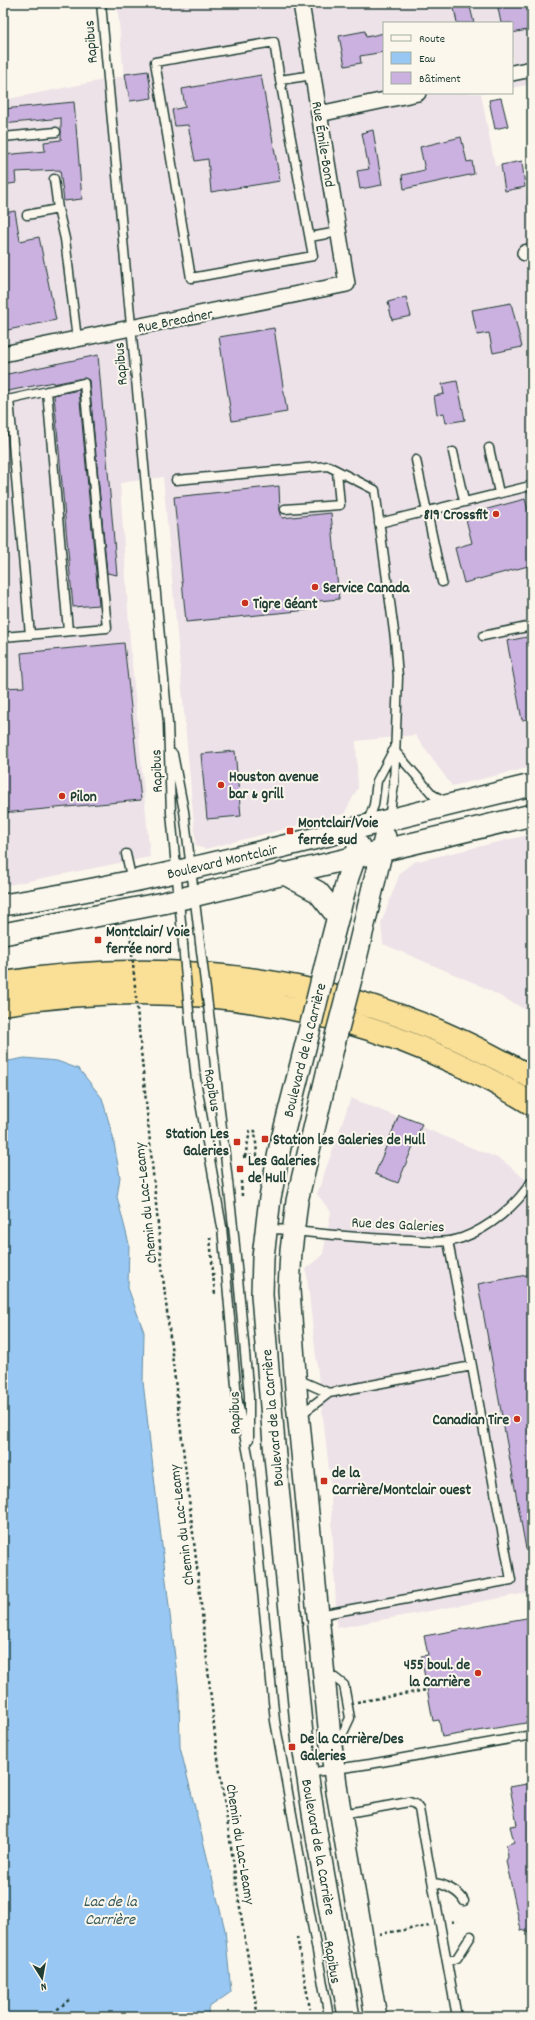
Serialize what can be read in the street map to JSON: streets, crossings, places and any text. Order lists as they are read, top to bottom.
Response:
{
  "streets": {
    "main road": ["Boulevard Montclair", "Boulevard de la Carrière"],
    "street": ["Rue Émile-Bond", "Rue Breadner"],
    "lane": ["Rapibus", "Rue des Galeries"],
    "path": ["Chemin du Lac-Leamy"]
  },
  "crossings": [
    ["Rapibus", "Rue Breadner"],
    ["Rapibus", "Boulevard Montclair"],
    ["Rue Émile-Bond", "Rue Breadner"],
    ["Boulevard Montclair", "Boulevard de la Carrière"],
    ["Boulevard de la Carrière", "Rue des Galeries"]
  ],
  "water": ["Lac de la Carrière"],
  "places": {
    "other": [
      "819 Crossfit",
      "Service Canada",
      "Tigre Géant",
      "Houston avenue bar & grill",
      "Pilon",
      "Canadian Tire",
      "455 boul. de la Carrière"
    ],
    "transit": [
      "Montclair/Voie ferrée sud",
      "Montclair/ Voie ferrée nord",
      "Station les Galeries de Hull",
      "Station Les Galeries",
      "Les Galeries de Hull",
      "de la Carrière/Montclair ouest",
      "De la Carrière/Des Galeries"
    ]
  },
  "legend": ["Route", "Eau", "Bâtiment"],
  "north": "bottom"
}
